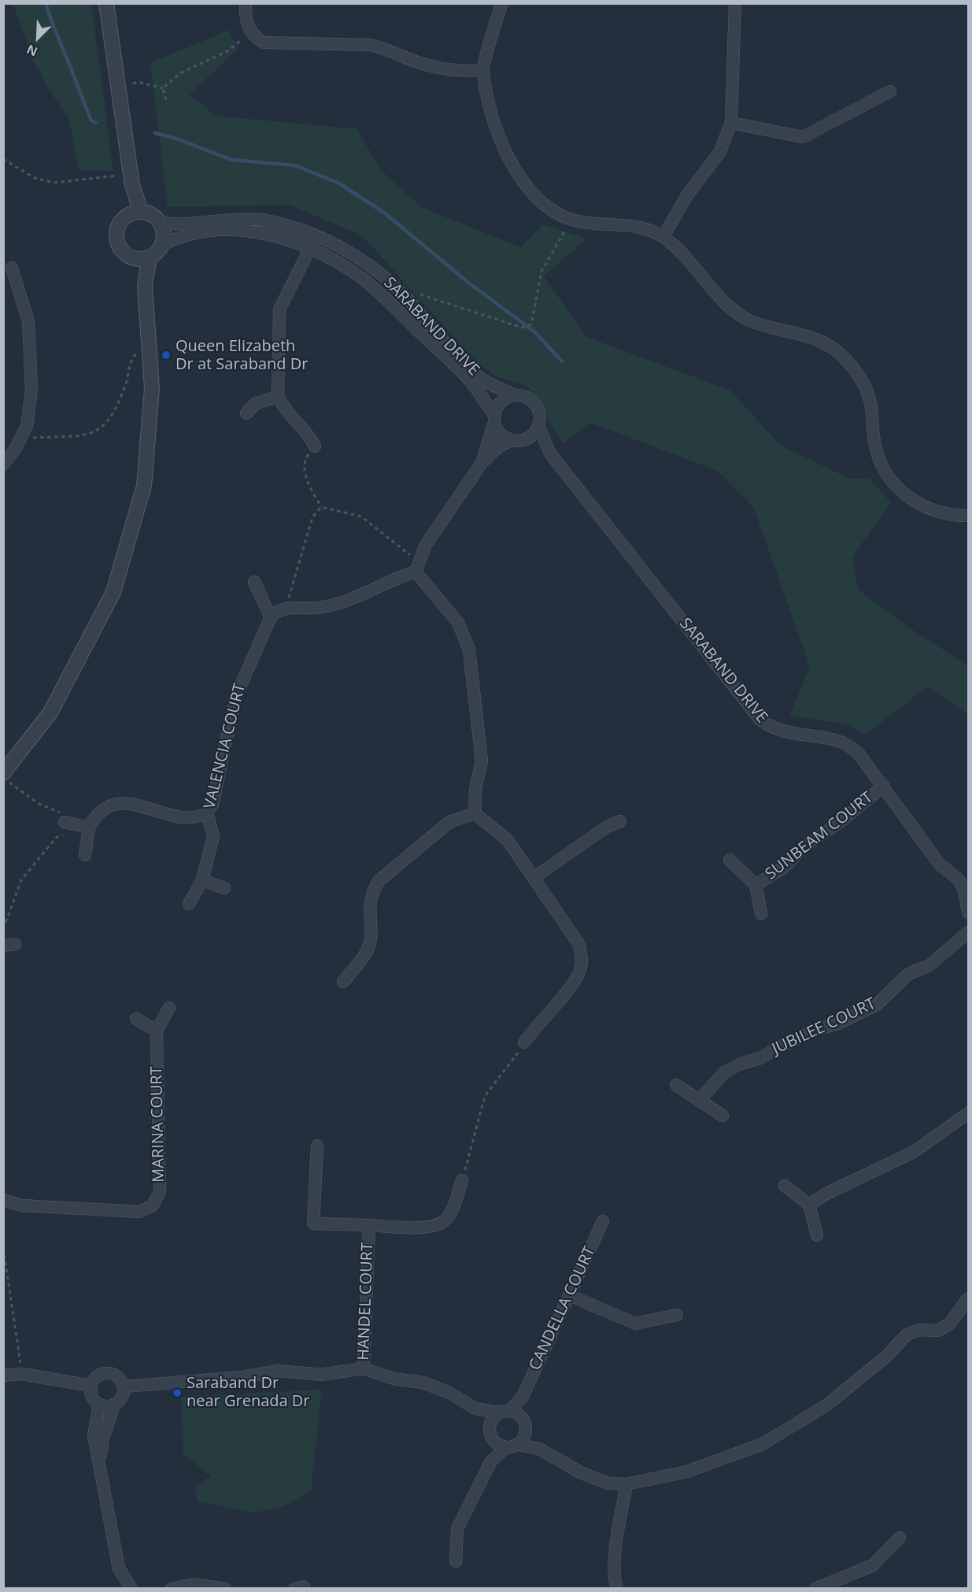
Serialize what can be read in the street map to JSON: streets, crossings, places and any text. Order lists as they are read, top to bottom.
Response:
{
  "streets": {
    "street": [
      "SARABAND DRIVE",
      "VALENCIA COURT",
      "SUNBEAM COURT",
      "JUBILEE COURT",
      "MARINA COURT",
      "HANDEL COURT",
      "CANDELLA COURT"
    ]
  },
  "crossings": [
    ["SARABAND DRIVE", "SUNBEAM COURT"]
  ],
  "places": ["Queen Elizabeth Dr at Saraband Dr", "Saraband Dr near Grenada Dr"],
  "north": "bottom left"
}
